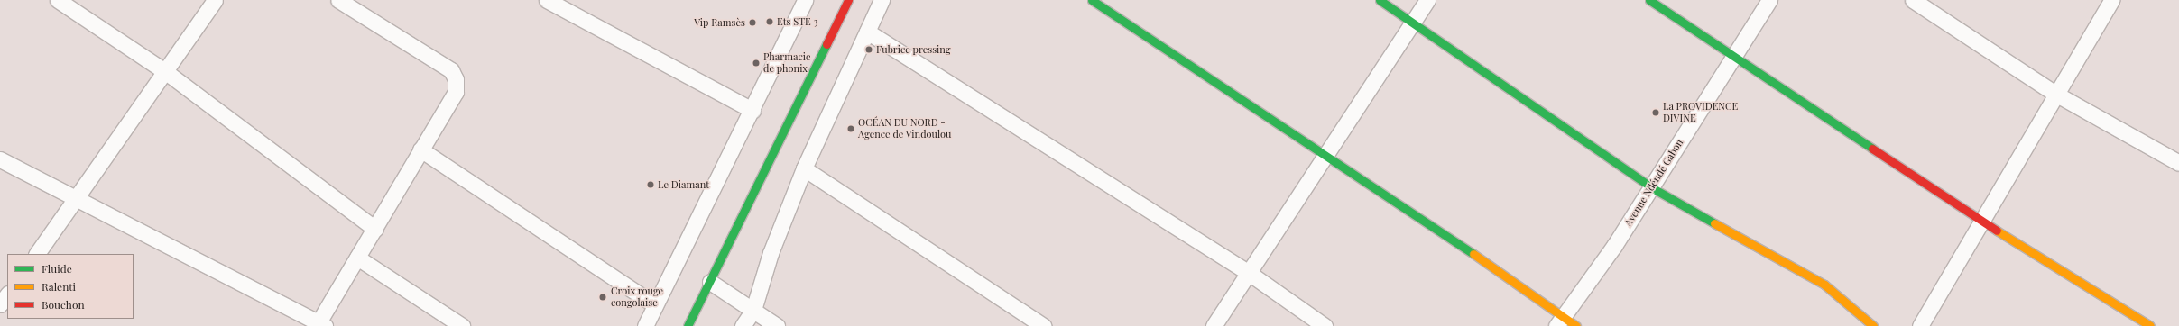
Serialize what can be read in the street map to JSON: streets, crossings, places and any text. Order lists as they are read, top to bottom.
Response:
{
  "streets": {
    "street": ["Avenue Ndéndé Gabon"]
  },
  "places": [
    "Ets STE 3",
    "Vip Ramsès",
    "Fubrice pressing",
    "Pharmacie de phonix",
    "La PROVIDENCE DIVINE",
    "OCÉAN DU NORD - Agence de Vindoulou",
    "Le Diamant",
    "Croix rouge congolaise"
  ],
  "legend": ["Fluide", "Ralenti", "Bouchon"]
}
